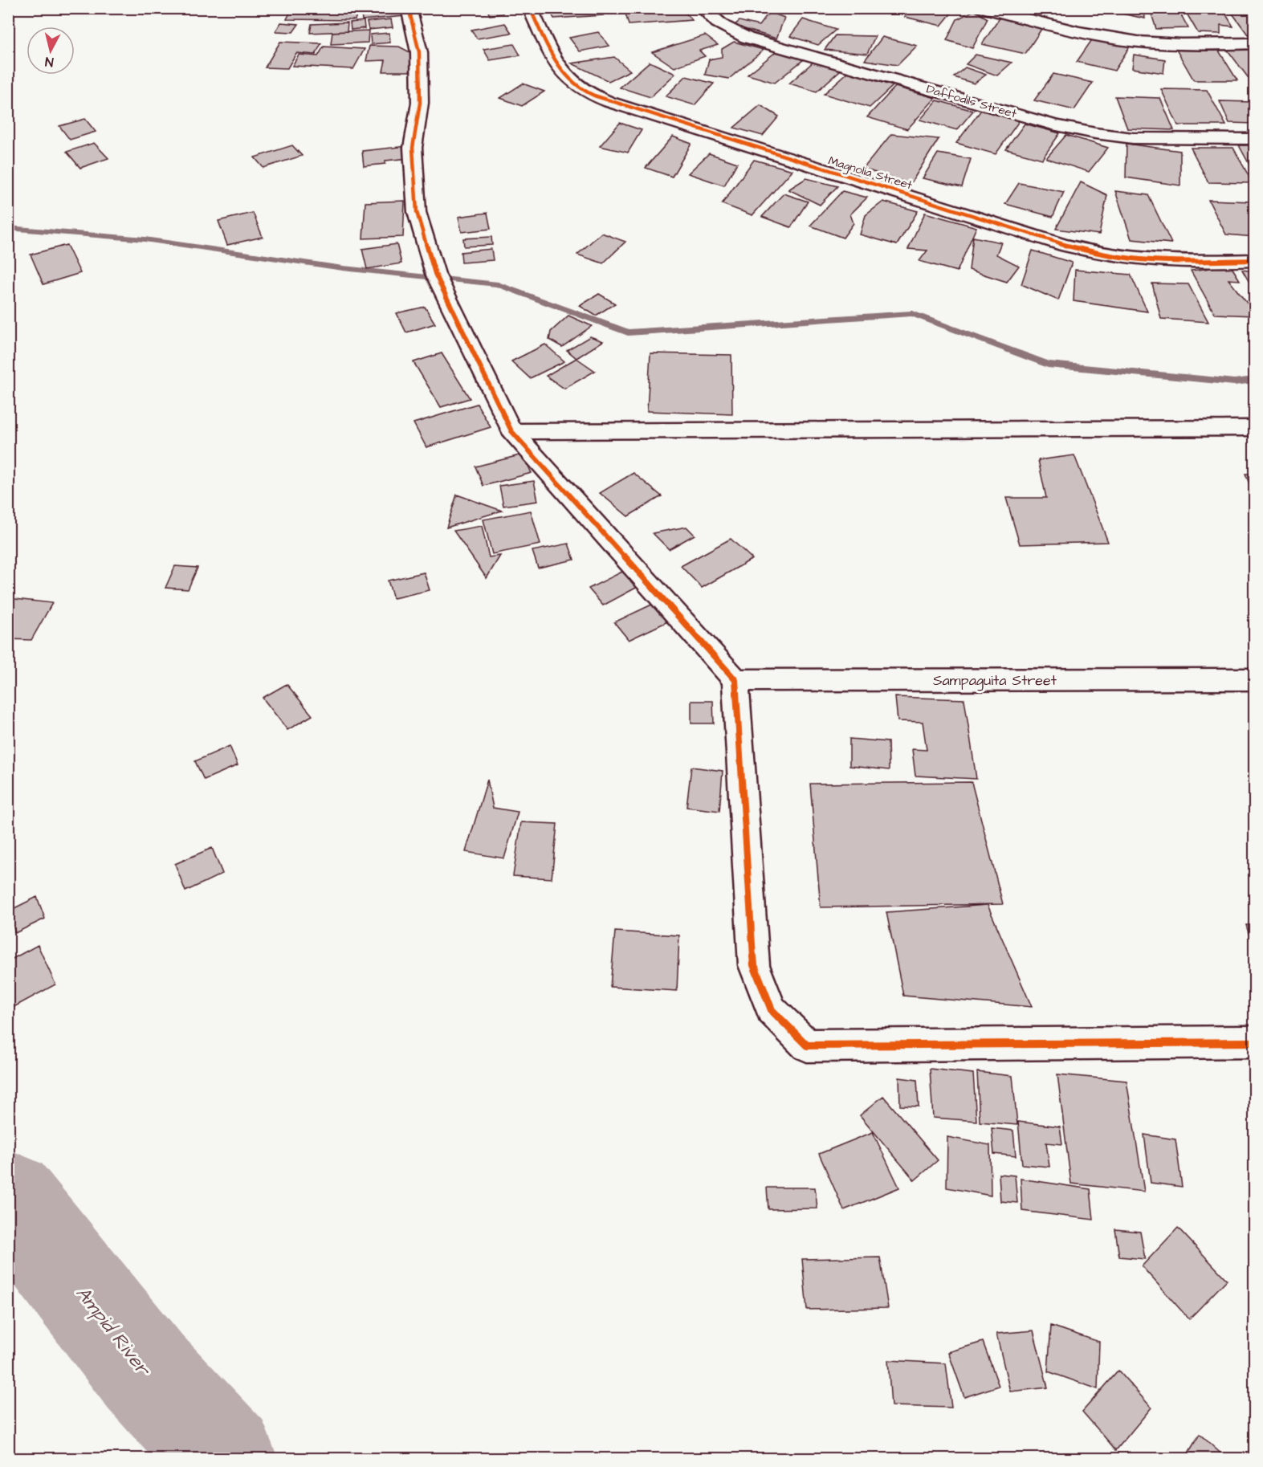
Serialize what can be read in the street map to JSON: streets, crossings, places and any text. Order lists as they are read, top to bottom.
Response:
{
  "streets": {
    "street": ["Daffodils Street", "Magnolia Street", "Sampaguita Street"]
  },
  "water": ["Ampid River"],
  "north": "bottom"
}
